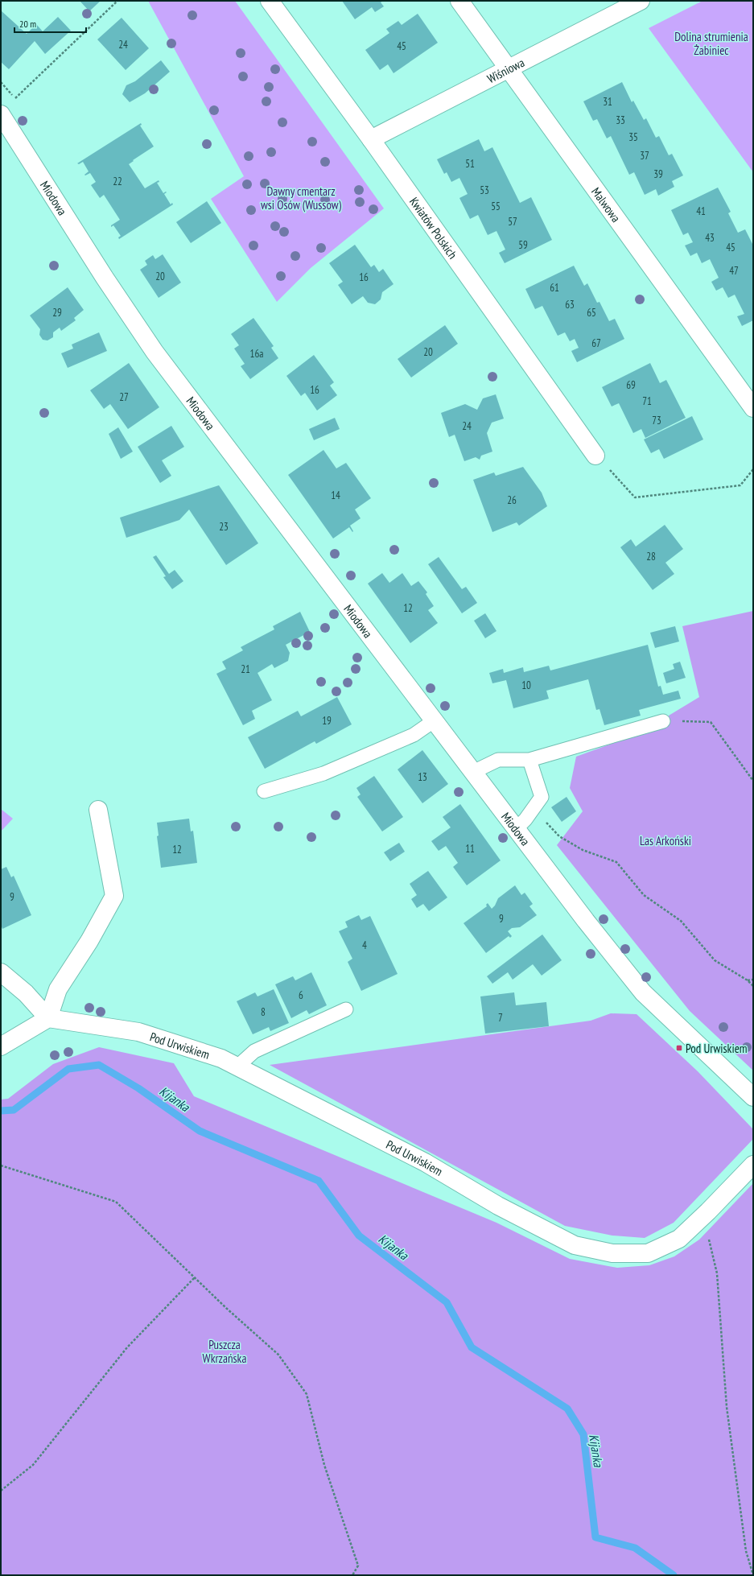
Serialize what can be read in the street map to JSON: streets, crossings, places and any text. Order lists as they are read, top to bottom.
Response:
{
  "streets": {
    "street": [
      "Wiśniowa",
      "Miodowa",
      "Malwowa",
      "Kwiatów Polskich",
      "Pod Urwiskiem"
    ]
  },
  "crossings": [
    ["Wiśniowa", "Malwowa"],
    ["Wiśniowa", "Kwiatów Polskich"]
  ],
  "water": ["Kijanka"],
  "parks": [
    "Dolina strumienia Żabiniec",
    "Dawny cmentarz wsi Osów (Wussow)",
    "Las Arkoński",
    "Puszcza Wkrzańska"
  ],
  "places": {
    "transit": ["Pod Urwiskiem"]
  },
  "house_numbers": [
    "24",
    "45",
    "31",
    "33",
    "35",
    "37",
    "51",
    "39",
    "22",
    "53",
    "55",
    "41",
    "57",
    "43",
    "59",
    "45",
    "47",
    "20",
    "16",
    "61",
    "63",
    "29",
    "65",
    "67",
    "20",
    "16a",
    "69",
    "16",
    "27",
    "71",
    "73",
    "24",
    "14",
    "26",
    "23",
    "28",
    "12",
    "21",
    "10",
    "19",
    "13",
    "11",
    "12",
    "9",
    "9",
    "4",
    "6",
    "8",
    "7"
  ],
  "scale_bar": "20 m"
}
